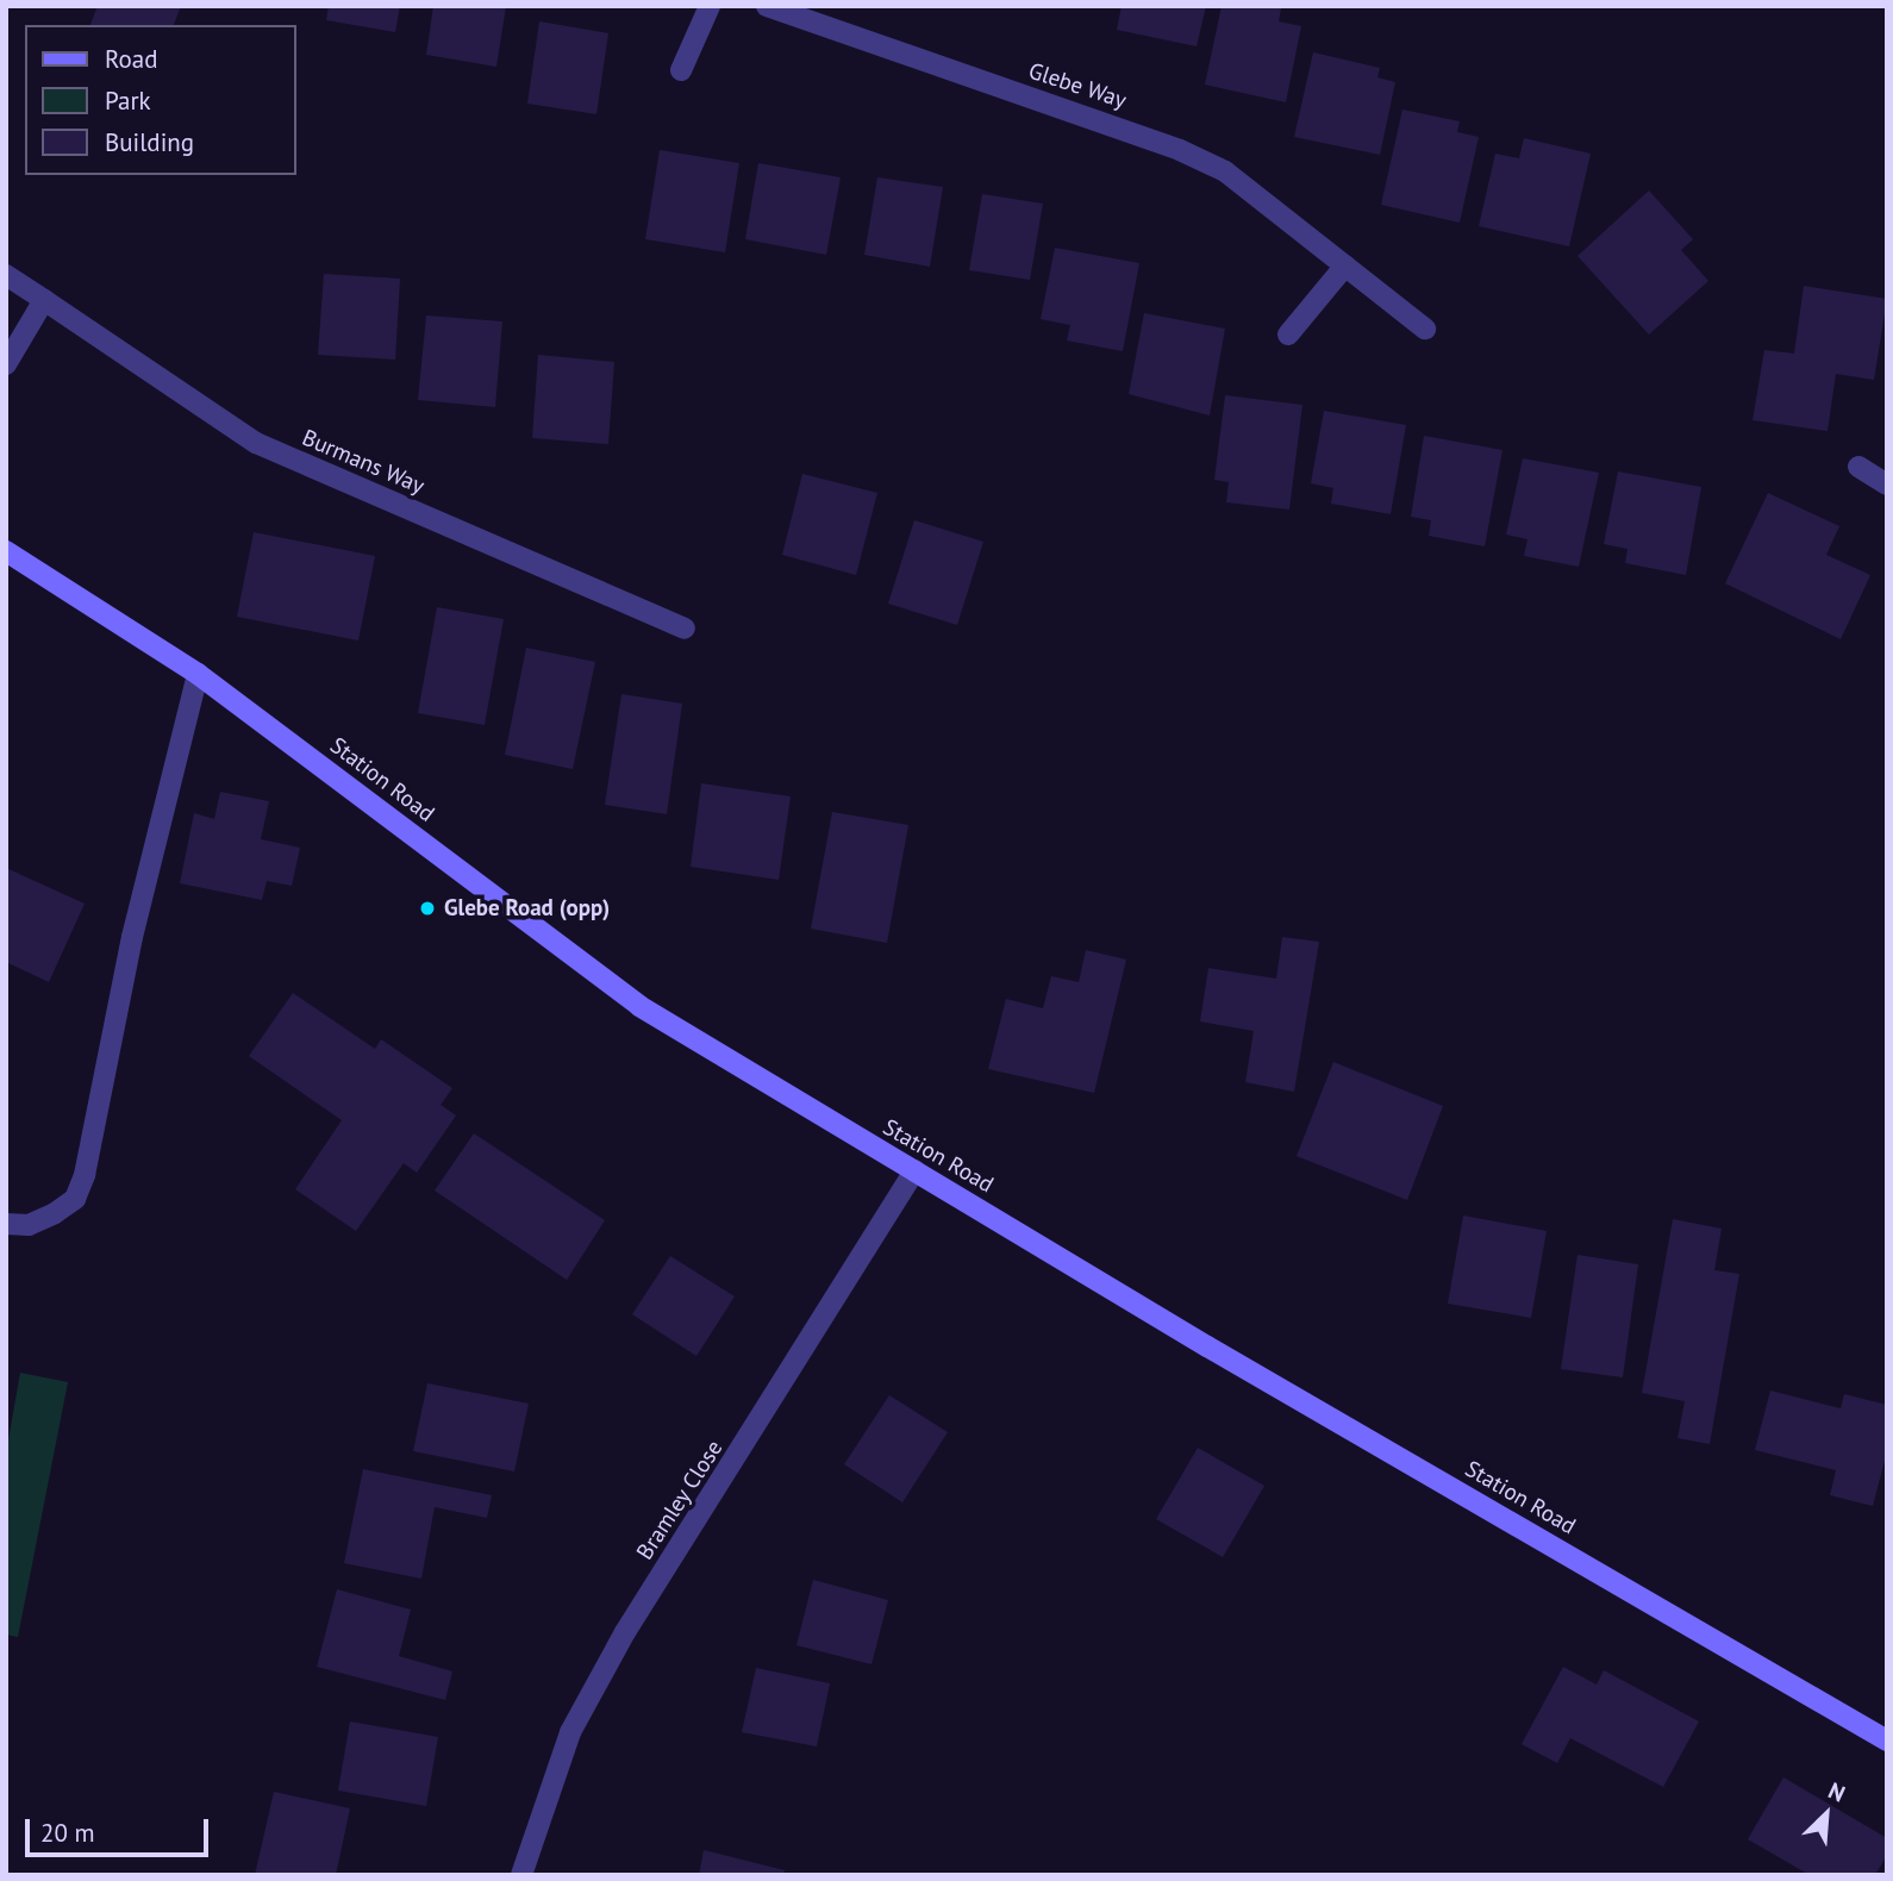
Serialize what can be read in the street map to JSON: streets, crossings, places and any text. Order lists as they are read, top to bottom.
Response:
{
  "streets": {
    "street": [
      "Glebe Way",
      "Burmans Way",
      "Station Road",
      "Bramley Close"
    ]
  },
  "crossings": [
    ["Station Road", "Bramley Close"]
  ],
  "places": ["Glebe Road (opp)"],
  "legend": ["Road", "Park", "Building"],
  "scale_bar": "20 m",
  "north": "top right"
}
